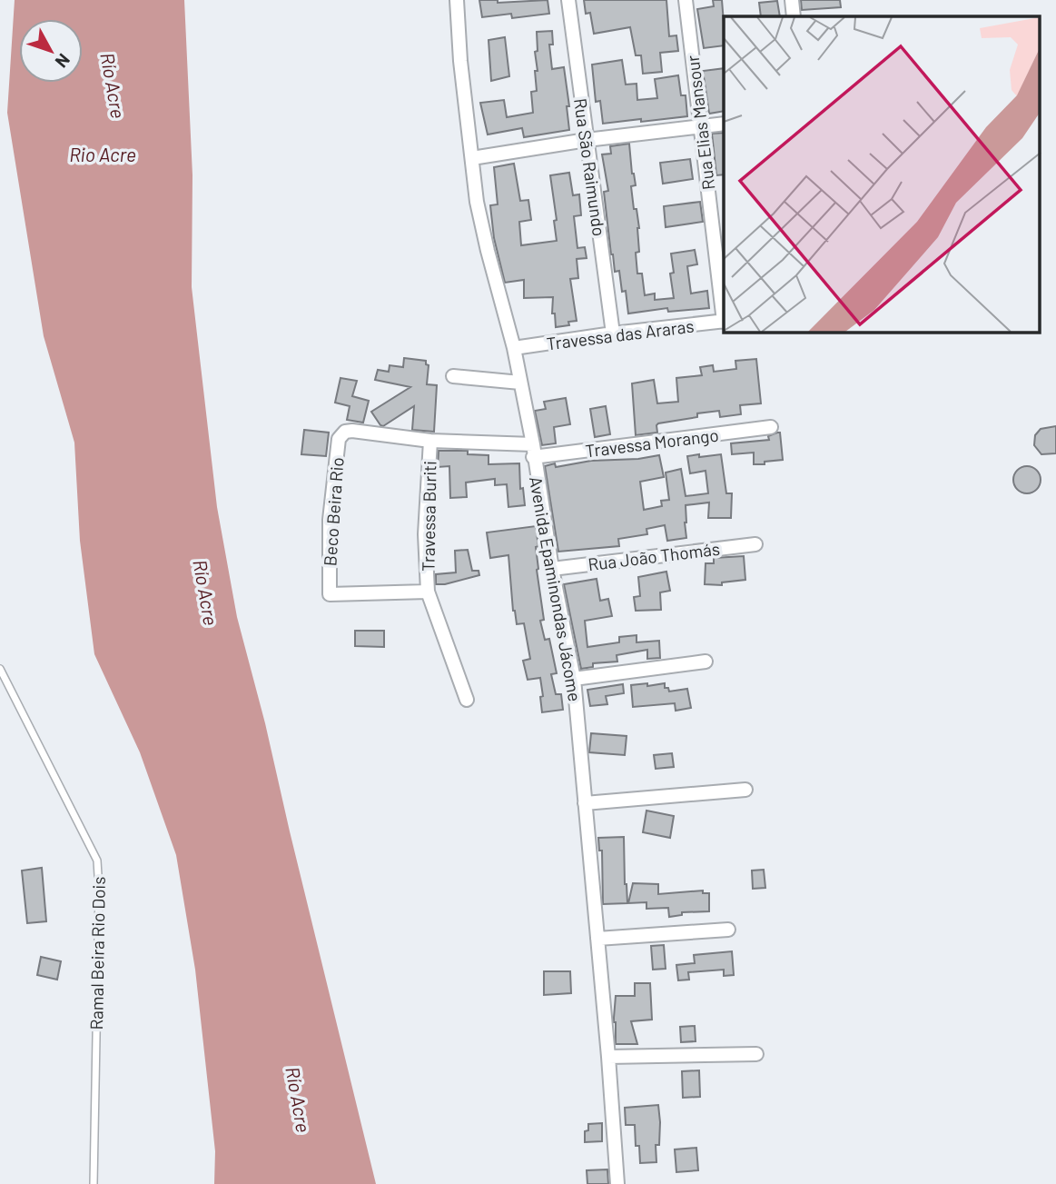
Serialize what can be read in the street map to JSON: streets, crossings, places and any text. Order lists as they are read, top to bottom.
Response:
{
  "streets": {
    "street": [
      "Rua Elias Mansour",
      "Rua São Raimundo",
      "Travessa das Araras",
      "Travessa Morango",
      "Beco Beira Rio",
      "Travessa Buriti",
      "Rua João Thomás",
      "Avenida Epaminondas Jácome"
    ],
    "lane": ["Ramal Beira Rio Dois"]
  },
  "crossings": [
    ["Rua São Raimundo", "Travessa das Araras"],
    ["Travessa das Araras", "Avenida Epaminondas Jácome"],
    ["Travessa Morango", "Beco Beira Rio"],
    ["Travessa Morango", "Travessa Buriti"],
    ["Travessa Morango", "Avenida Epaminondas Jácome"],
    ["Beco Beira Rio", "Travessa Buriti"],
    ["Rua João Thomás", "Avenida Epaminondas Jácome"]
  ],
  "water": ["Río Acre", "Rio Acre"],
  "north": "bottom right"
}
